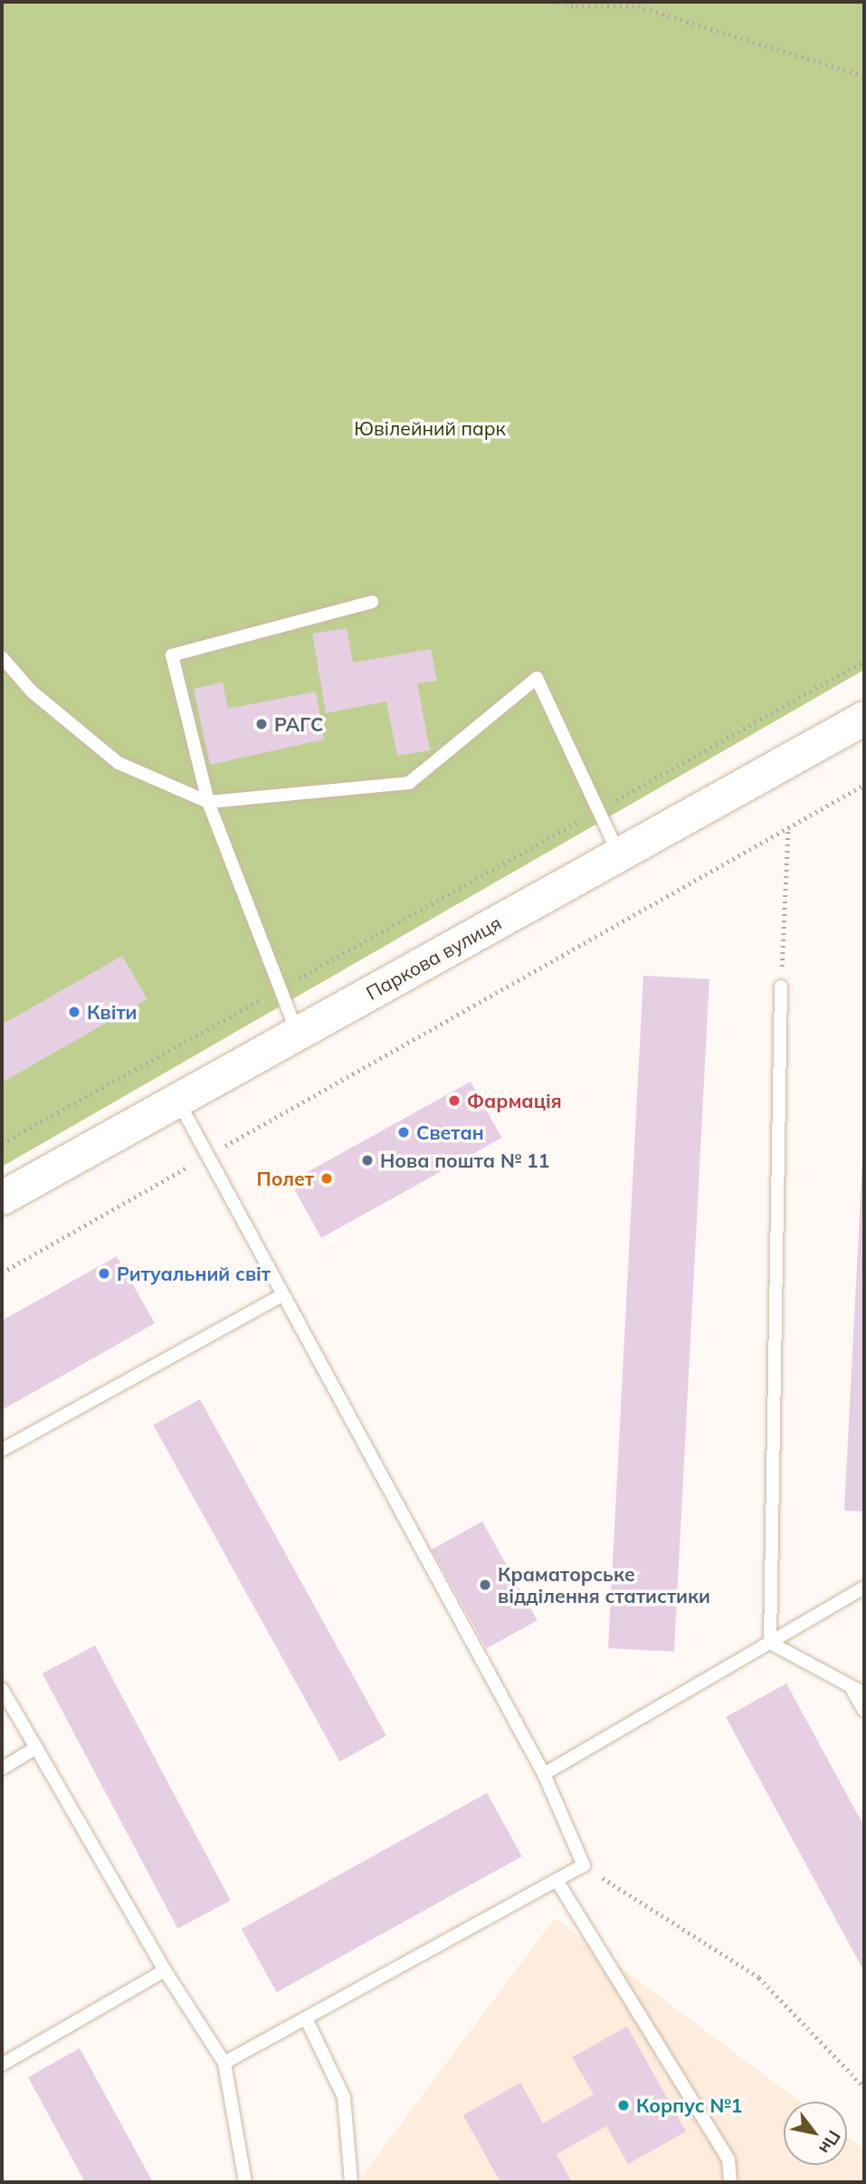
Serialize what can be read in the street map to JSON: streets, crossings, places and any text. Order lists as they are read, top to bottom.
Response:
{
  "streets": {
    "street": ["Паркова вулиця"]
  },
  "parks": ["Ювілейний парк"],
  "places": [
    "РАГС",
    "Квіти",
    "Фармація",
    "Светан",
    "Нова пошта № 11",
    "Полет",
    "Ритуальний світ",
    "Краматорське відділення статистики",
    "Корпус №1"
  ],
  "north": "bottom right"
}
